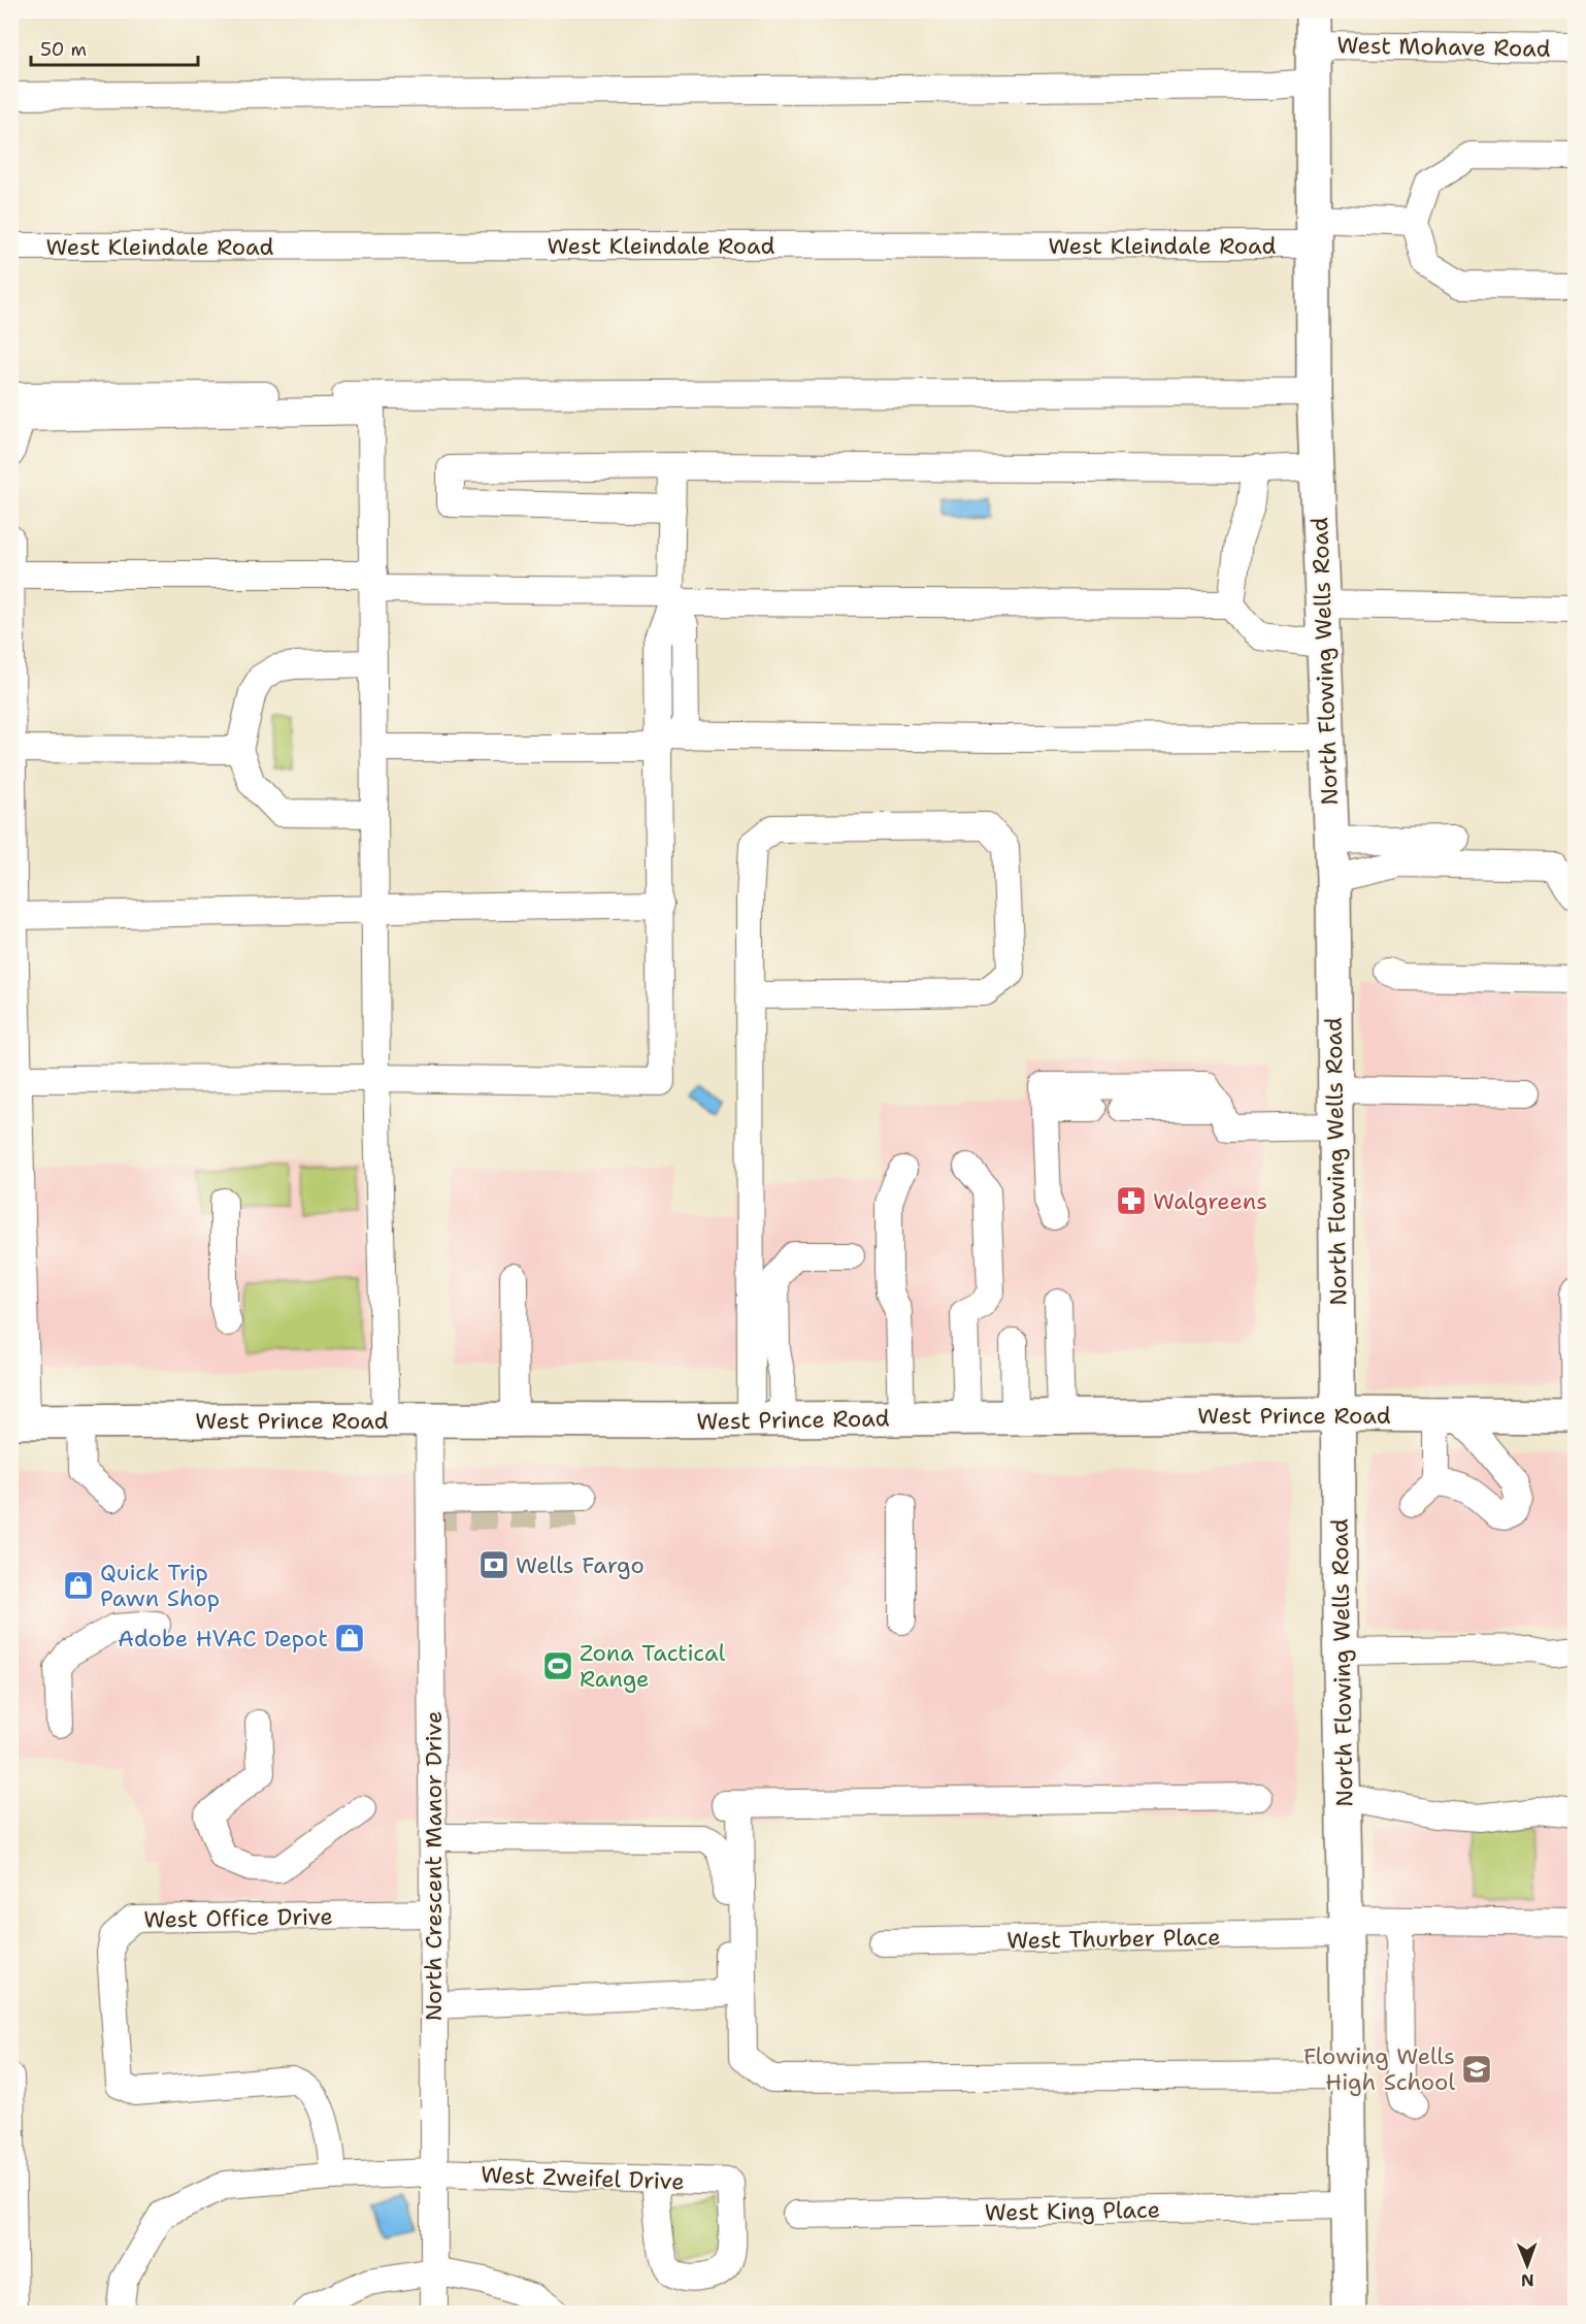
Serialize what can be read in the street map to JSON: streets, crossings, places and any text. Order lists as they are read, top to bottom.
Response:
{
  "streets": {
    "main road": ["North Flowing Wells Road", "West Prince Road"],
    "street": [
      "West Mohave Road",
      "West Kleindale Road",
      "North Crescent Manor Drive",
      "West Office Drive",
      "West Thurber Place",
      "West Zweifel Drive",
      "West King Place"
    ]
  },
  "crossings": [
    ["West Mohave Road", "North Flowing Wells Road"],
    ["West Kleindale Road", "North Flowing Wells Road"],
    ["North Flowing Wells Road", "West Prince Road"],
    ["North Flowing Wells Road", "West Thurber Place"],
    ["North Flowing Wells Road", "West King Place"],
    ["West Prince Road", "North Crescent Manor Drive"],
    ["North Crescent Manor Drive", "West Office Drive"],
    ["North Crescent Manor Drive", "West Zweifel Drive"],
    ["West Office Drive", "West Zweifel Drive"]
  ],
  "places": {
    "pharmacy": ["Walgreens"],
    "bank": ["Wells Fargo"],
    "shop": ["Quick Trip Pawn Shop", "Adobe HVAC Depot"],
    "sports": ["Zona Tactical Range"],
    "school or university": ["Flowing Wells High School"]
  },
  "scale_bar": "50 m",
  "north": "bottom"
}
